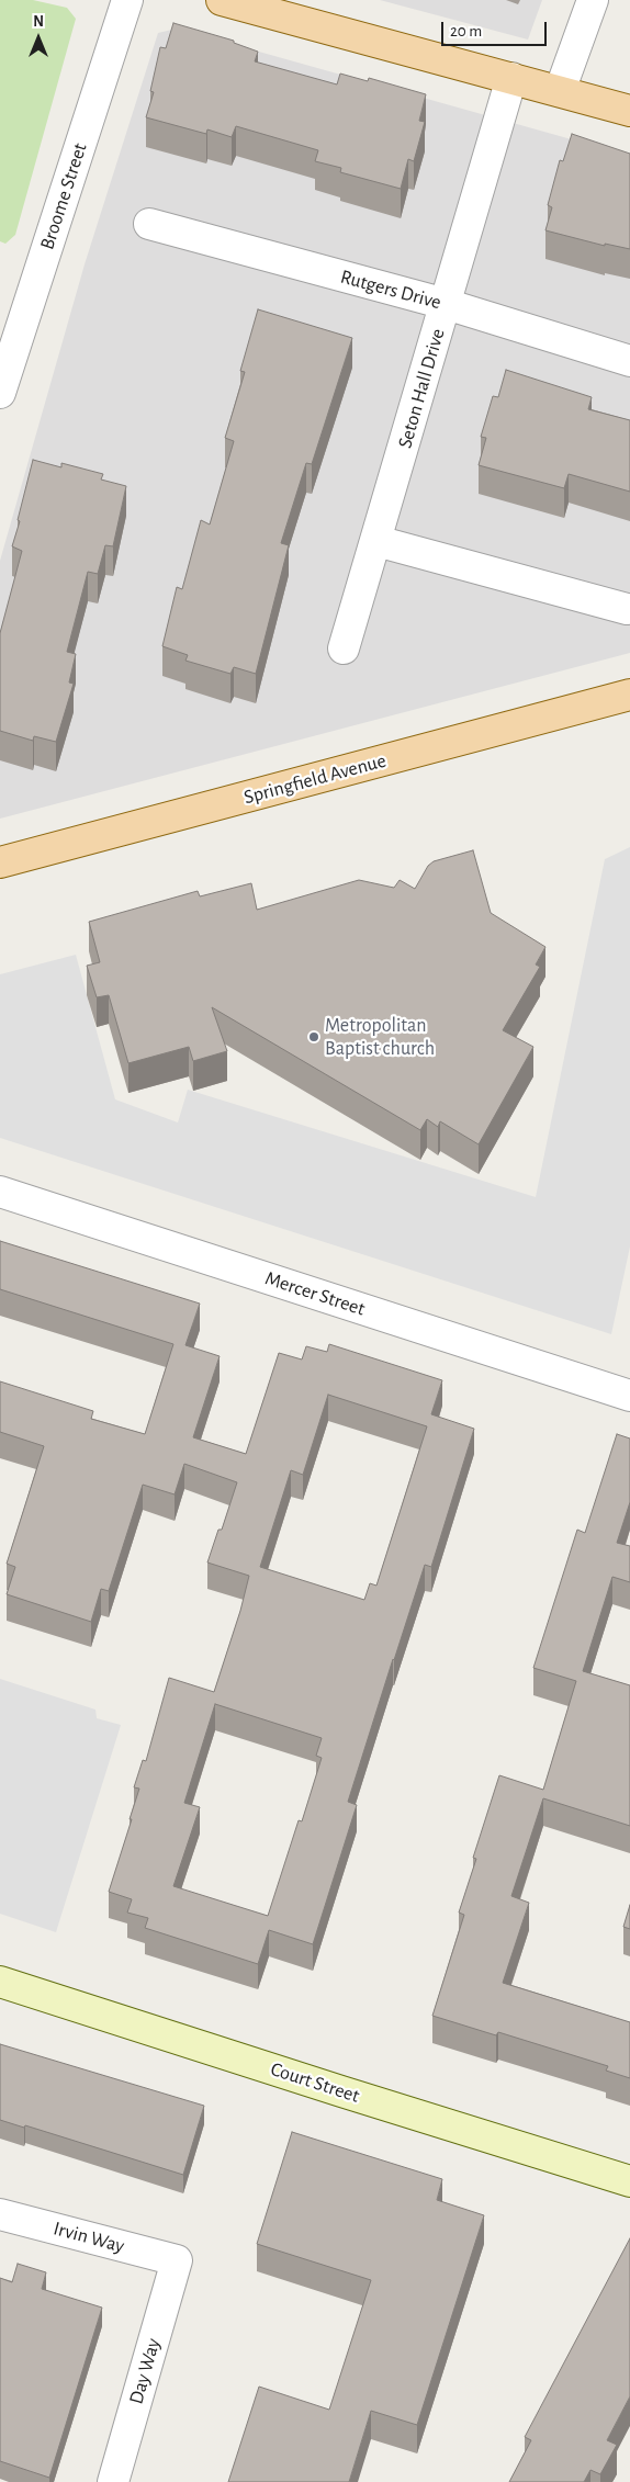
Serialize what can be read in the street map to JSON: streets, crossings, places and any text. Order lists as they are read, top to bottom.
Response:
{
  "streets": {
    "main road": ["Springfield Avenue"],
    "street": [
      "Broome Street",
      "Rutgers Drive",
      "Seton Hall Drive",
      "Mercer Street",
      "Court Street",
      "Irvin Way",
      "Day Way"
    ]
  },
  "crossings": [
    ["Rutgers Drive", "Seton Hall Drive"],
    ["Irvin Way", "Day Way"]
  ],
  "places": ["Metropolitan Baptist church"],
  "scale_bar": "20 m",
  "north": "top"
}
